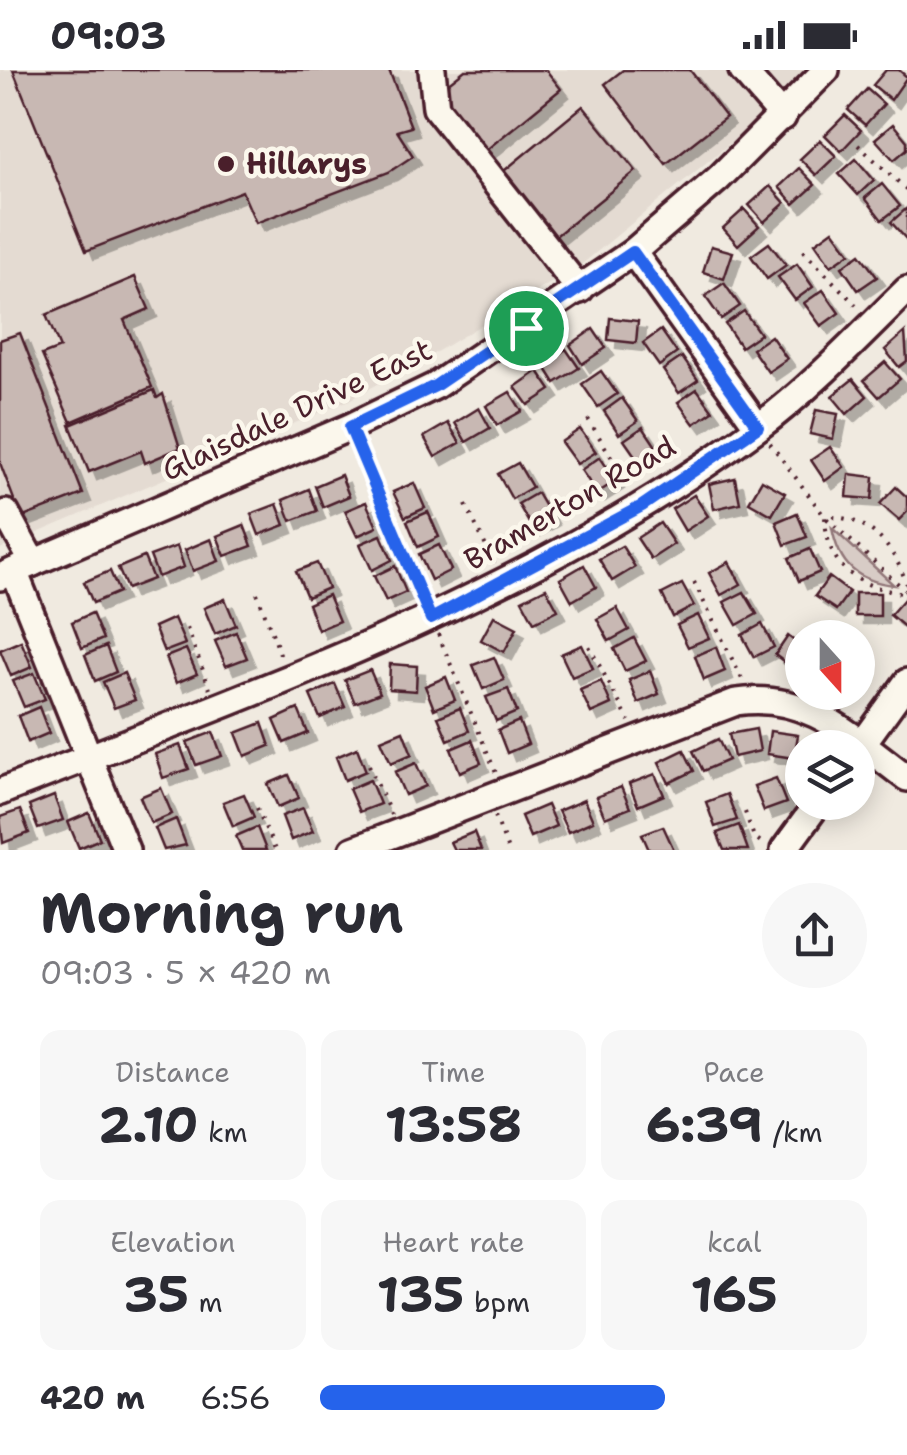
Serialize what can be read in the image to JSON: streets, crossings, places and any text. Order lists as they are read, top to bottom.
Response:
{
  "streets": {
    "street": ["Glaisdale Drive East", "Bramerton Road"]
  },
  "places": ["Hillarys"],
  "north": "bottom",
  "page": {
    "status": "09:03",
    "heading": ["Morning run", "09:03 · 5 × 420 m"],
    "stats": [
      ["Distance", "2.10 km"],
      ["Time", "13:58"],
      ["Pace", "6:39 /km"],
      ["Elevation", "35 m"],
      ["Heart rate", "135 bpm"],
      ["kcal", "165"]
    ],
    "list": [
      {
        "name": "420 m",
        "note": "6:56"
      }
    ]
  }
}
